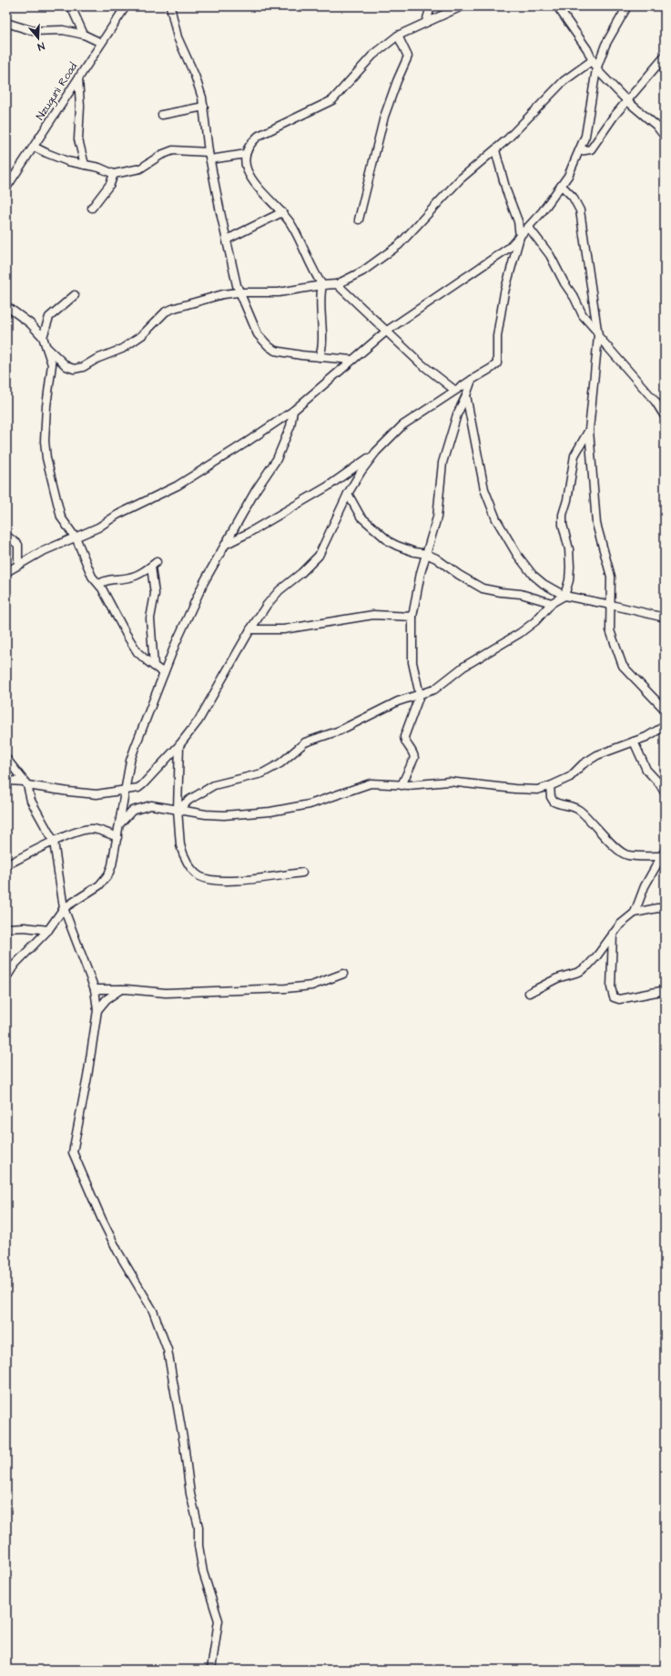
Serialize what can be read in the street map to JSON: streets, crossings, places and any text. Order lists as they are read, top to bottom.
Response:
{
  "streets": {
    "street": ["Nzuguni Road"]
  },
  "north": "bottom"
}
